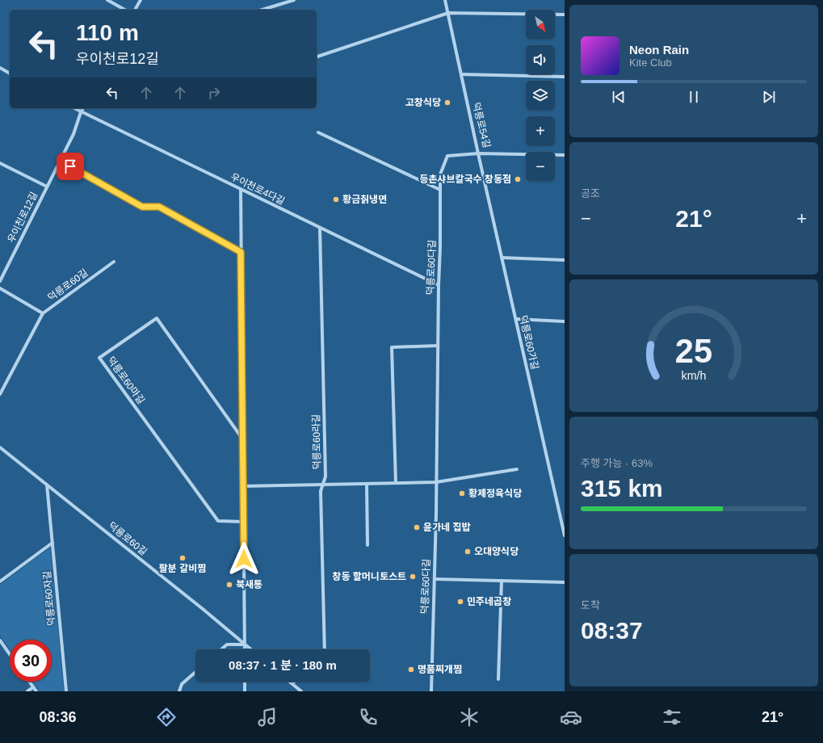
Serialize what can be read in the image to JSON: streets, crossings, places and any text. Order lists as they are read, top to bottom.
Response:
{
  "streets": {
    "street": [
      "덕릉로54길",
      "우이천로4다길",
      "우이천로12길",
      "덕릉로60다길",
      "덕릉로60길",
      "덕릉로60가길",
      "덕릉로60마길",
      "덕릉로60라길",
      "덕릉로60자길"
    ]
  },
  "crossings": [
    ["덕릉로54길", "덕릉로60다길"],
    ["덕릉로54길", "덕릉로60가길"],
    ["우이천로4다길", "우이천로12길"],
    ["우이천로4다길", "덕릉로60다길"],
    ["우이천로4다길", "덕릉로60라길"],
    ["덕릉로60다길", "덕릉로60가길"],
    ["덕릉로60길", "덕릉로60자길"]
  ],
  "places": [
    "고창식당",
    "등촌샤브칼국수 창동점",
    "황금칡냉면",
    "황제정육식당",
    "윤가네 집밥",
    "오대양식당",
    "팔분 갈비찜",
    "창동 할머니토스트",
    "북새통",
    "민주네곱창",
    "명품찌개찜"
  ],
  "north": "bottom right",
  "page": {
    "map_buttons": ["+", "−"],
    "turn": ["110 m", "우이천로12길"],
    "song": ["Neon Rain", "Kite Club"],
    "tile": [
      "공조",
      ["주행 가능 · 63%", "315 km"],
      ["도착", "08:37"]
    ],
    "heat": ["−", "21°", "+"],
    "limit": "30",
    "trip": "08:37 · 1 분 · 180 m",
    "tabs": ["08:36", "21°"],
    "gauge": ["25", "km/h"]
  }
}
